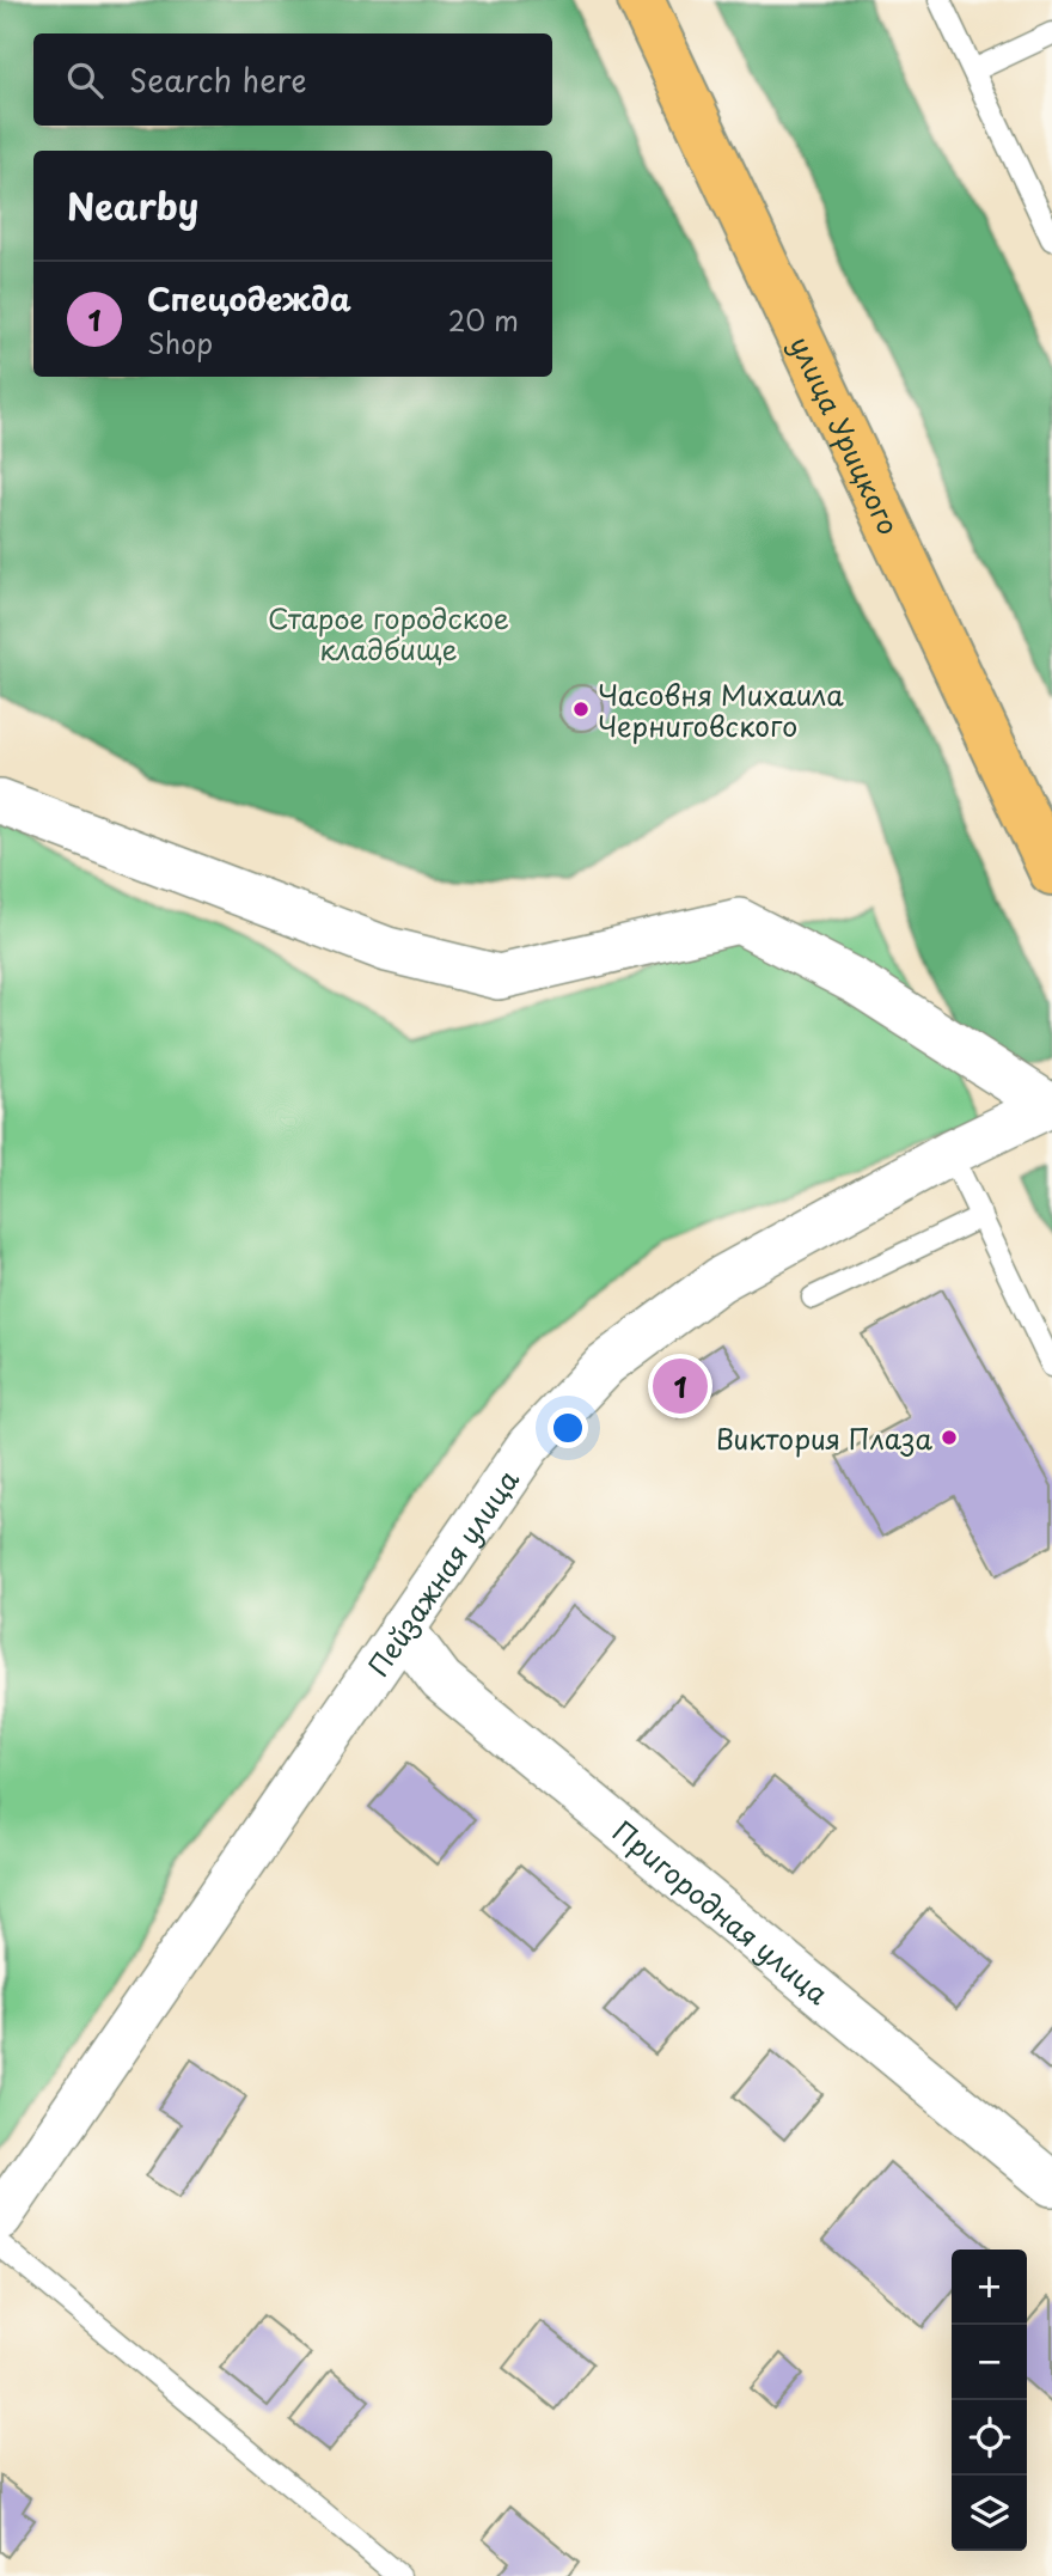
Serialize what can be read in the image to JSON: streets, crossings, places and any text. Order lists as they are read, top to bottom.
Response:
{
  "streets": {
    "main road": ["улица Урицкого"],
    "street": ["Пейзажная улица", "Пригородная улица"]
  },
  "crossings": [
    ["Пейзажная улица", "Пригородная улица"]
  ],
  "parks": ["Старое городское кладбище"],
  "places": ["Часовня Михаила Черниговского", "Виктория Плаза"],
  "page": {
    "search": "Search here",
    "heading": "Nearby",
    "list": [
      {
        "mark": "1",
        "name": "Спецодежда",
        "note": "Shop",
        "value": "20 m"
      }
    ],
    "pins": "1",
    "map_buttons": ["+", "−"]
  }
}
